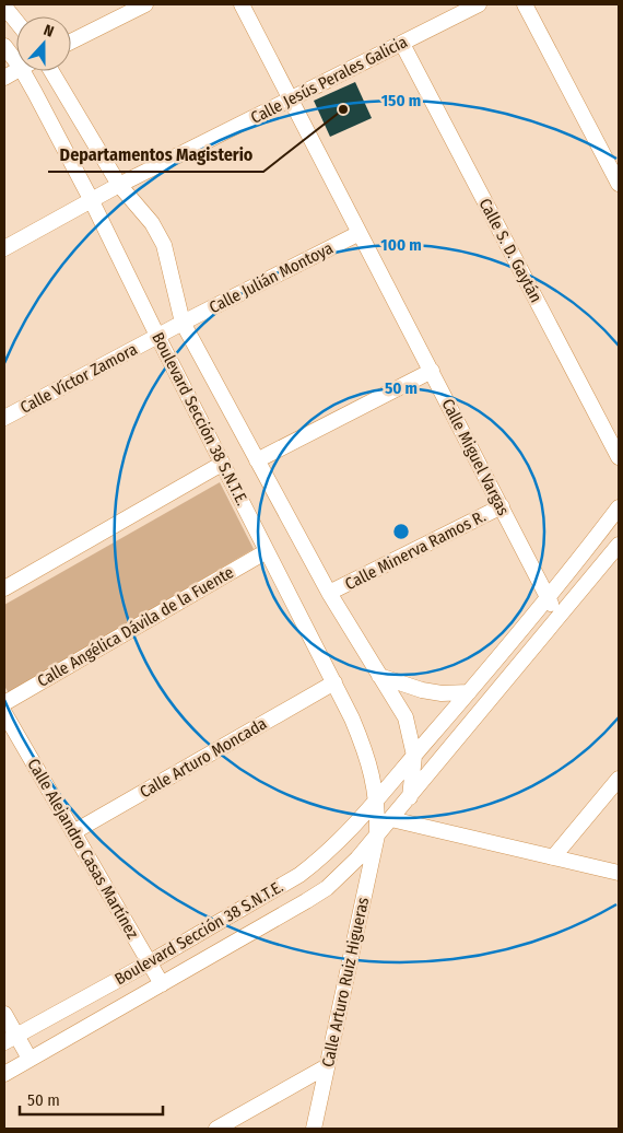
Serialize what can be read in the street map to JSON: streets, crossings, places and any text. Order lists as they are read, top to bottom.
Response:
{
  "streets": {
    "street": [
      "Calle Jesús Perales Galicia",
      "Calle S. D. Gaytán",
      "Calle Julián Montoya",
      "Calle Víctor Zamora",
      "Boulevard Sección 38 S.N.T.E.",
      "Calle Miguel Vargas",
      "Calle Minerva Ramos R.",
      "Calle Angélica Dávila de la Fuente",
      "Calle Arturo Moncada",
      "Calle Alejandro Casas Martínez",
      "Calle Arturo Ruiz Higueras"
    ]
  },
  "crossings": [
    ["Calle Jesús Perales Galicia", "Calle S. D. Gaytán"],
    ["Calle Jesús Perales Galicia", "Boulevard Sección 38 S.N.T.E."],
    ["Calle Jesús Perales Galicia", "Calle Miguel Vargas"],
    ["Calle Julián Montoya", "Calle Víctor Zamora"],
    ["Calle Julián Montoya", "Boulevard Sección 38 S.N.T.E."],
    ["Calle Julián Montoya", "Calle Miguel Vargas"],
    ["Calle Víctor Zamora", "Boulevard Sección 38 S.N.T.E."],
    ["Boulevard Sección 38 S.N.T.E.", "Calle Miguel Vargas"],
    ["Boulevard Sección 38 S.N.T.E.", "Calle Minerva Ramos R."],
    ["Boulevard Sección 38 S.N.T.E.", "Calle Angélica Dávila de la Fuente"],
    ["Boulevard Sección 38 S.N.T.E.", "Calle Arturo Moncada"],
    ["Boulevard Sección 38 S.N.T.E.", "Calle Alejandro Casas Martínez"],
    ["Boulevard Sección 38 S.N.T.E.", "Calle Arturo Ruiz Higueras"],
    ["Calle Miguel Vargas", "Calle Minerva Ramos R."],
    ["Calle Arturo Moncada", "Calle Alejandro Casas Martínez"]
  ],
  "places": ["Departamentos Magisterio"],
  "scale_bar": "50 m",
  "north": "top",
  "rings": ["150 m", "100 m", "50 m"]
}
